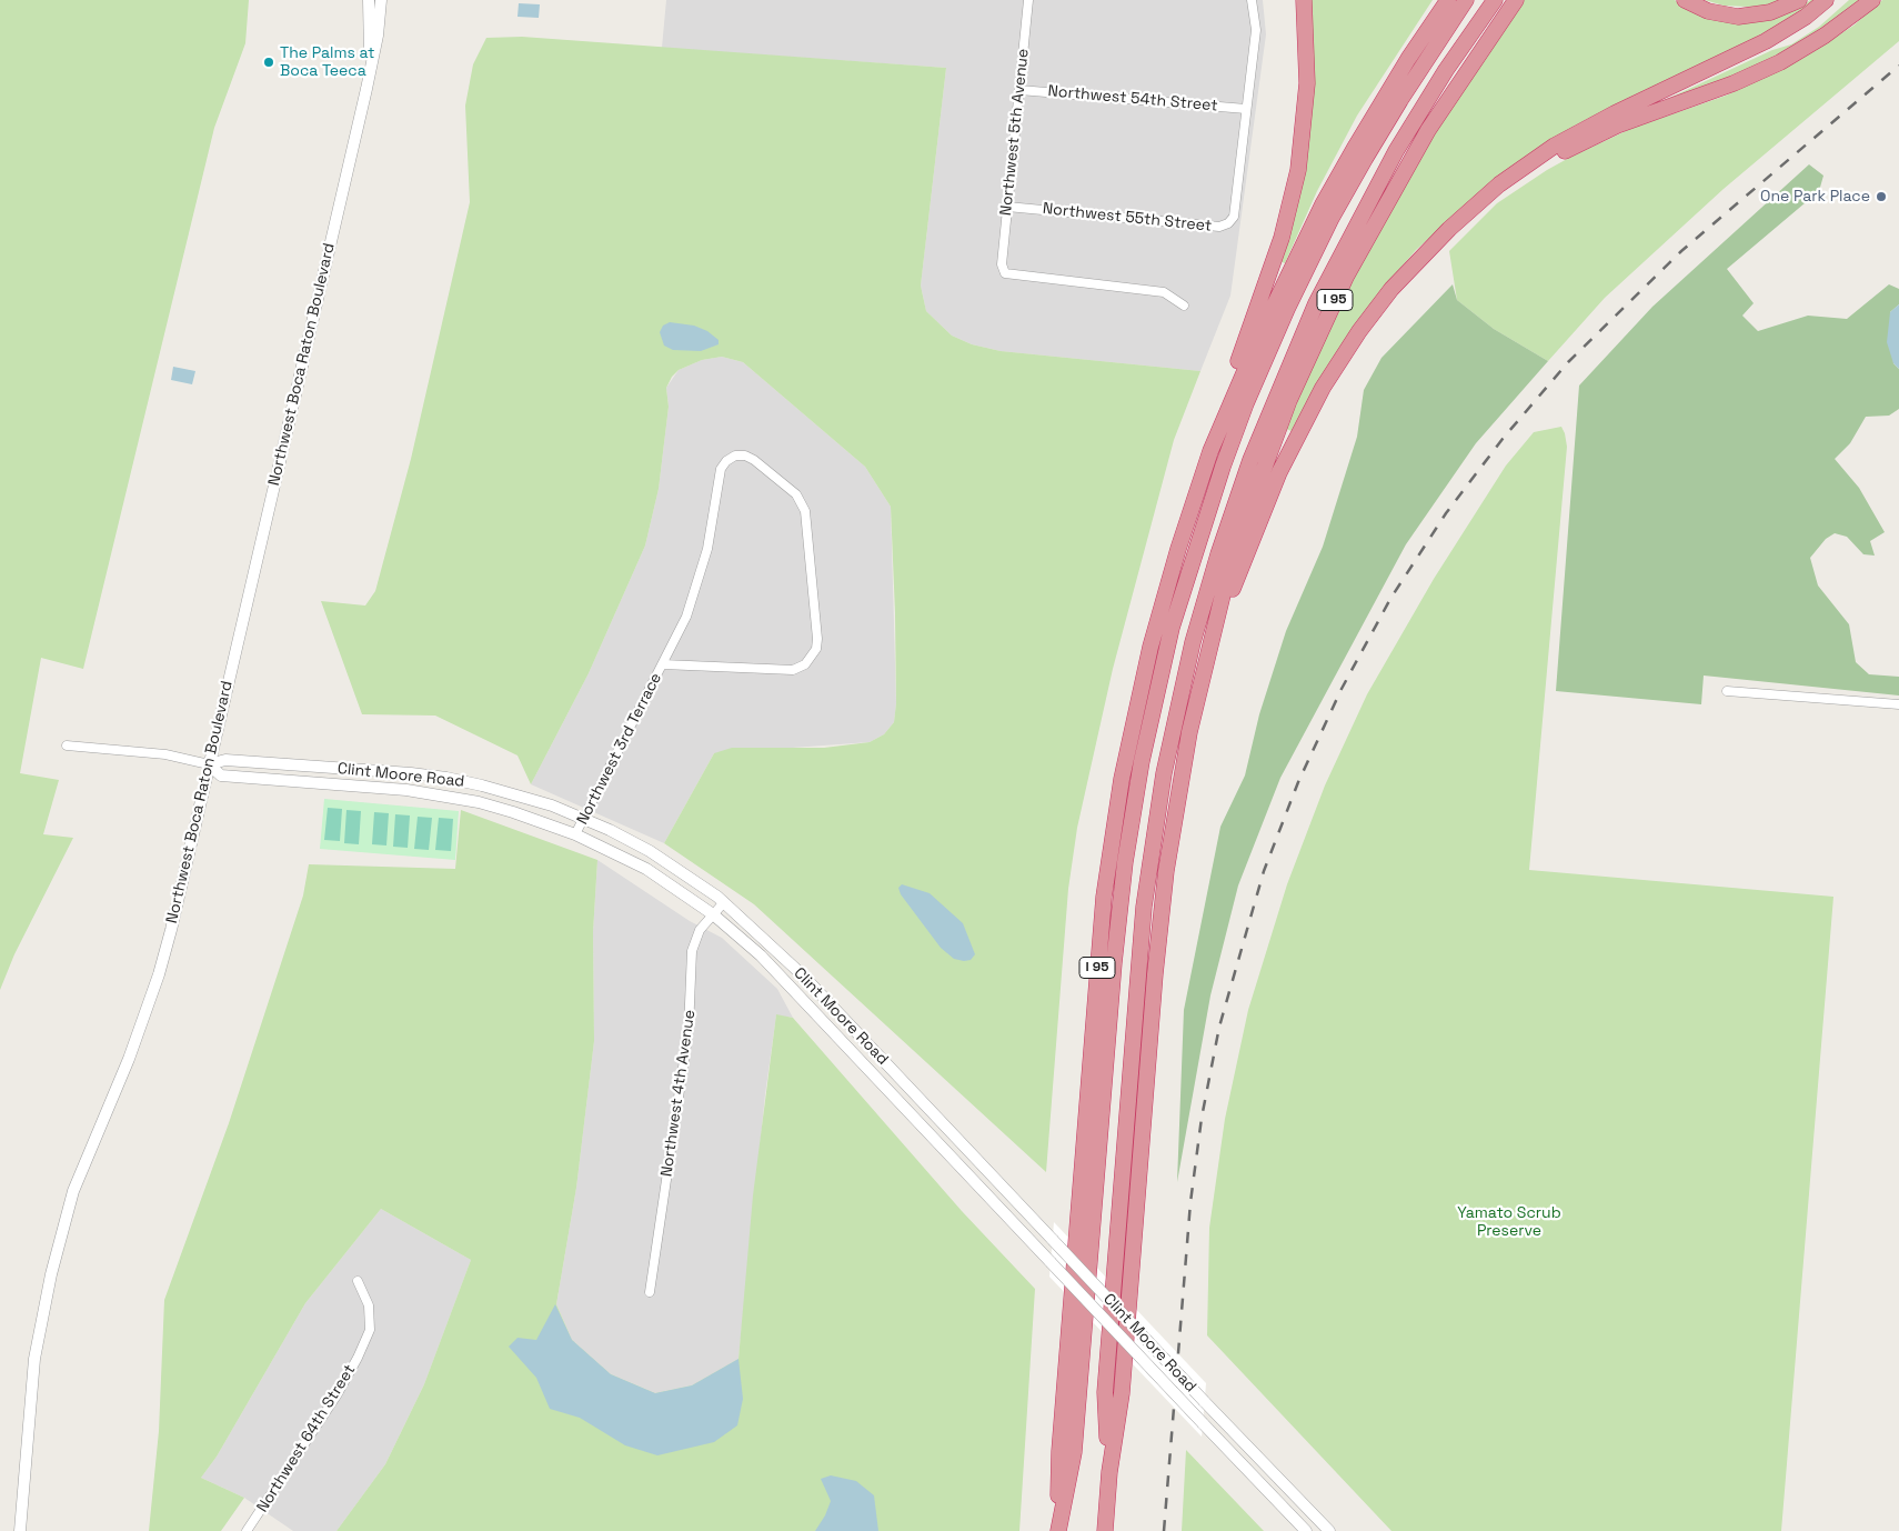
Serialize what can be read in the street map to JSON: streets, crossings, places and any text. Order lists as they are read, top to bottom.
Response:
{
  "streets": {
    "highway": ["I 95"],
    "street": [
      "Northwest 54th Street",
      "Northwest 5th Avenue",
      "Northwest 55th Street",
      "Northwest Boca Raton Boulevard",
      "Northwest 3rd Terrace",
      "Clint Moore Road",
      "Northwest 4th Avenue",
      "Northwest 64th Street"
    ]
  },
  "crossings": [
    ["Northwest 54th Street", "Northwest 5th Avenue"],
    ["Northwest 54th Street", "Northwest 55th Street"],
    ["Northwest 5th Avenue", "Northwest 55th Street"],
    ["Northwest Boca Raton Boulevard", "Clint Moore Road"],
    ["Northwest 3rd Terrace", "Clint Moore Road"],
    ["Clint Moore Road", "Northwest 4th Avenue"]
  ],
  "parks": ["Yamato Scrub Preserve"],
  "places": ["The Palms at Boca Teeca", "One Park Place"]
}
